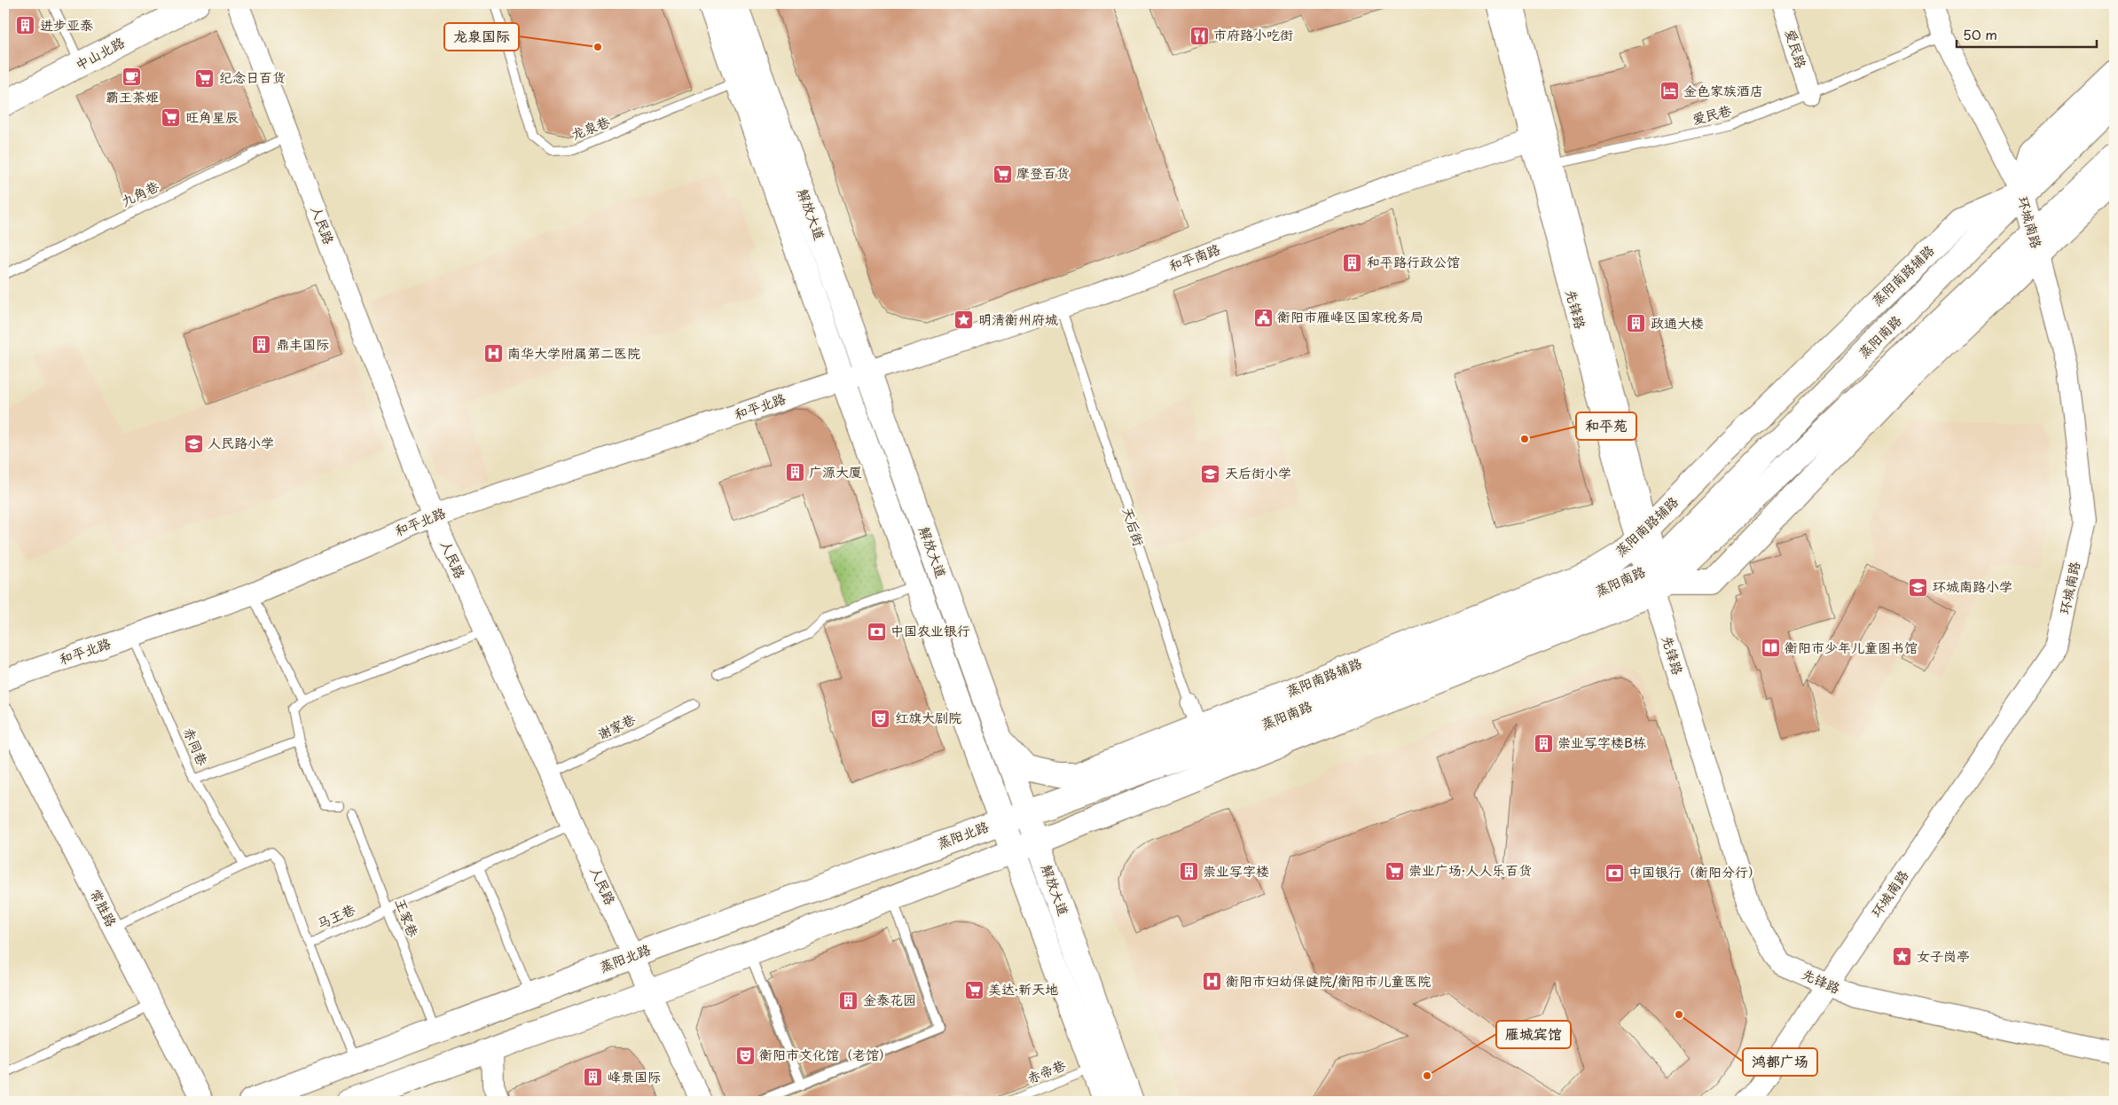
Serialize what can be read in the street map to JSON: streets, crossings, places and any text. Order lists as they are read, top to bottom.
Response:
{
  "streets": {
    "main road": [
      "中山北路",
      "解放大道",
      "蒸阳南路辅路",
      "蒸阳南路",
      "蒸阳北路"
    ],
    "street": [
      "爱民路",
      "环城南路",
      "人民路",
      "和平南路",
      "先锋路",
      "和平北路",
      "天后街",
      "常胜路"
    ],
    "lane": [
      "爱民巷",
      "龙泉巷",
      "九角巷",
      "谢家巷",
      "赤同巷",
      "马王巷",
      "王家巷",
      "赤帝巷"
    ]
  },
  "crossings": [
    ["爱民路", "爱民巷"],
    ["爱民巷", "环城南路"],
    ["爱民巷", "先锋路"],
    ["龙泉巷", "解放大道"],
    ["九角巷", "人民路"],
    ["解放大道", "和平南路"],
    ["解放大道", "蒸阳南路辅路"],
    ["解放大道", "蒸阳南路"],
    ["解放大道", "和平北路"],
    ["解放大道", "蒸阳北路"],
    ["解放大道", "赤帝巷"],
    ["环城南路", "蒸阳南路辅路"],
    ["环城南路", "先锋路"],
    ["环城南路", "蒸阳南路"],
    ["人民路", "和平北路"],
    ["人民路", "谢家巷"],
    ["人民路", "蒸阳北路"],
    ["人民路", "马王巷"],
    ["和平南路", "先锋路"],
    ["和平南路", "和平北路"],
    ["和平南路", "天后街"],
    ["蒸阳南路辅路", "先锋路"],
    ["蒸阳南路辅路", "蒸阳南路"],
    ["蒸阳南路辅路", "天后街"],
    ["先锋路", "蒸阳南路"],
    ["蒸阳南路", "天后街"],
    ["蒸阳南路", "蒸阳北路"],
    ["和平北路", "赤同巷"],
    ["赤同巷", "马王巷"],
    ["蒸阳北路", "王家巷"],
    ["常胜路", "马王巷"],
    ["马王巷", "王家巷"]
  ],
  "places": {
    "building": [
      "进步亚泰",
      "和平路行政公馆",
      "政通大楼",
      "鼎丰国际",
      "广源大厦",
      "崇业写字楼B栋",
      "崇业写字楼",
      "金泰花园",
      "峰景国际"
    ],
    "restaurant": ["市府路小吃街"],
    "other": [
      "龙泉国际",
      "和平苑",
      "鸿都广场",
      "雁城宾馆"
    ],
    "cafe": ["霸王茶姬"],
    "supermarket": [
      "纪念日百货",
      "旺角星辰",
      "摩登百货",
      "崇业广场·人人乐百货",
      "美达·新天地"
    ],
    "hotel": ["金色家族酒店"],
    "public building": ["衡阳市雁峰区国家税务局"],
    "place": ["明清衡州府城", "女子岗亭"],
    "hospital": ["南华大学附属第二医院", "衡阳市妇幼保健院/衡阳市儿童医院"],
    "school or university": ["人民路小学", "天后街小学", "环城南路小学"],
    "bank": ["中国农业银行", "中国银行（衡阳分行）"],
    "library": ["衡阳市少年儿童图书馆"],
    "theatre": ["红旗大剧院", "衡阳市文化馆（老馆）"]
  },
  "scale_bar": "50 m"
}
